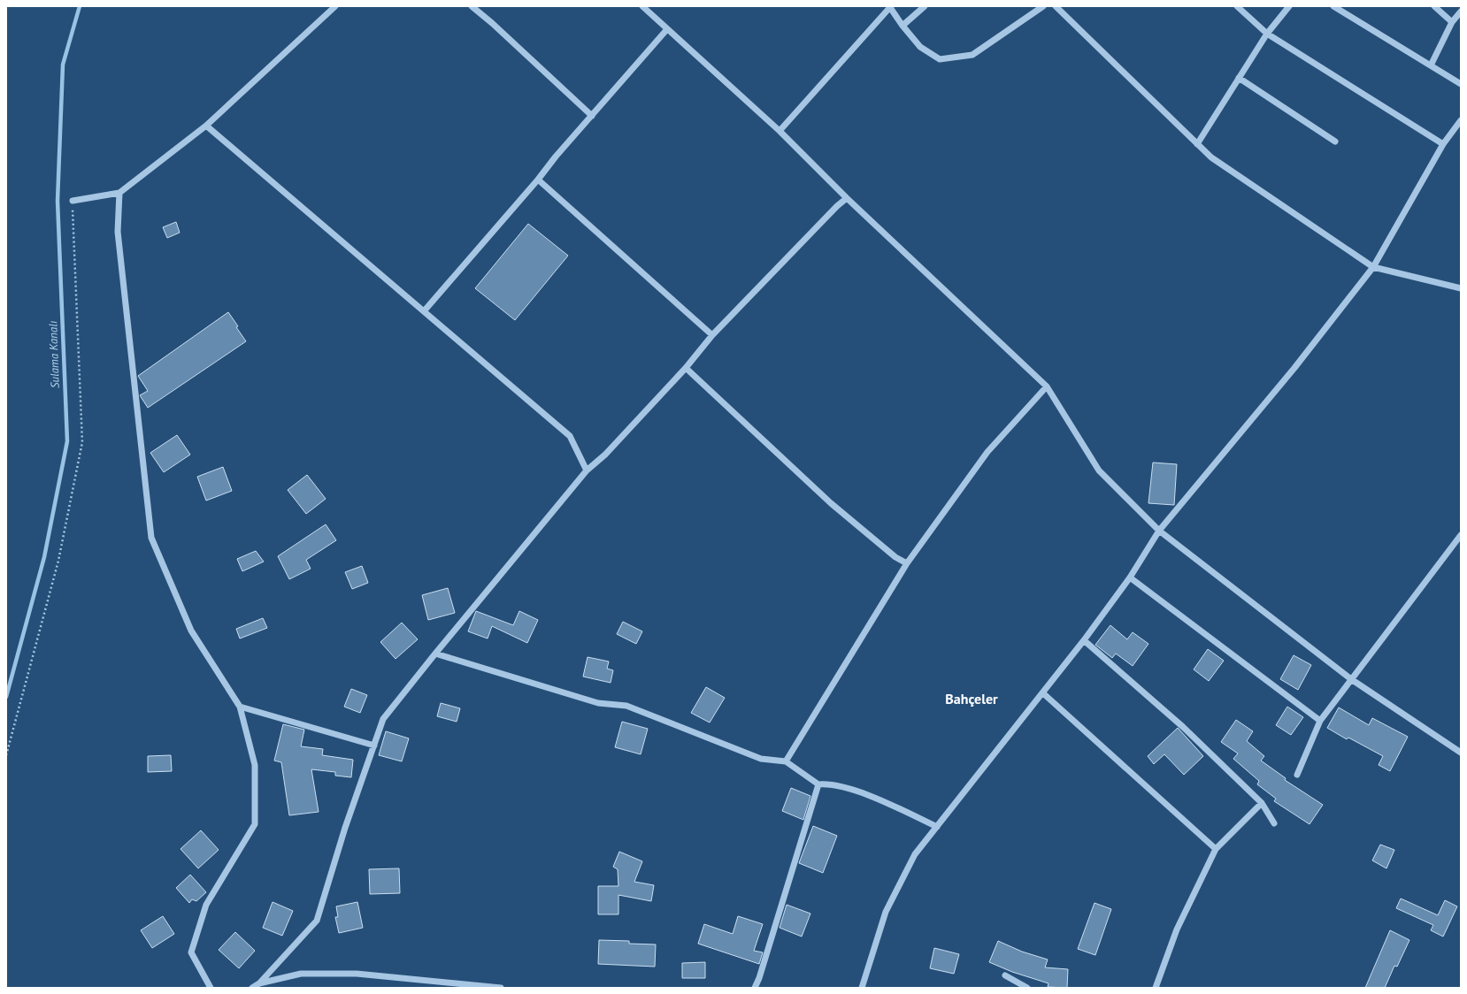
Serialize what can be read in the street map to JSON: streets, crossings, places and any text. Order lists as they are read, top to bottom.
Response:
{
  "districts": ["Bahçeler"],
  "water": ["Sulama Kanalı"]
}
